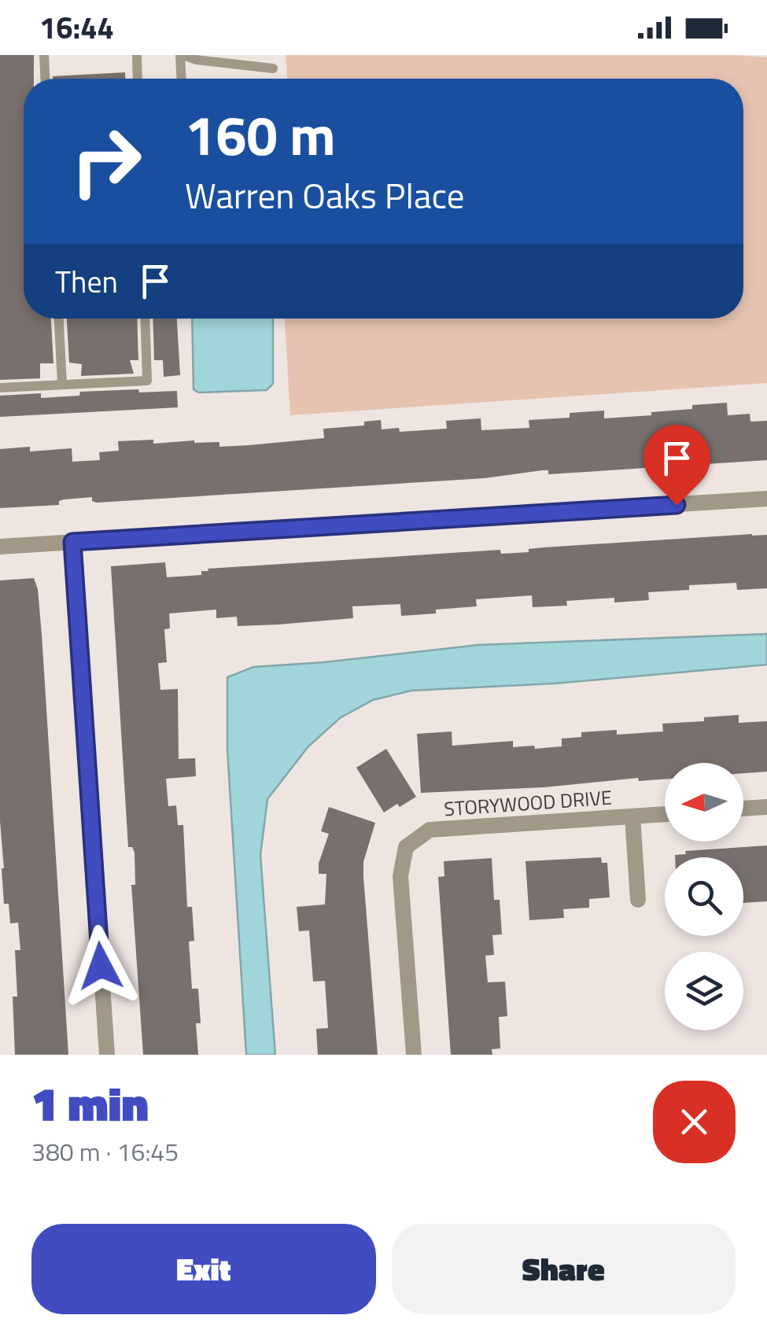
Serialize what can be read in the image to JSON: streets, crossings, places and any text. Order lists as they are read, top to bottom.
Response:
{
  "streets": {
    "street": ["STORYWOOD DRIVE"]
  },
  "north": "left",
  "page": {
    "status": "16:44",
    "turn": ["160 m", "Warren Oaks Place"],
    "then": "Then",
    "heading": ["1 min", "380 m · 16:45"],
    "buttons": ["Exit", "Share"]
  }
}
